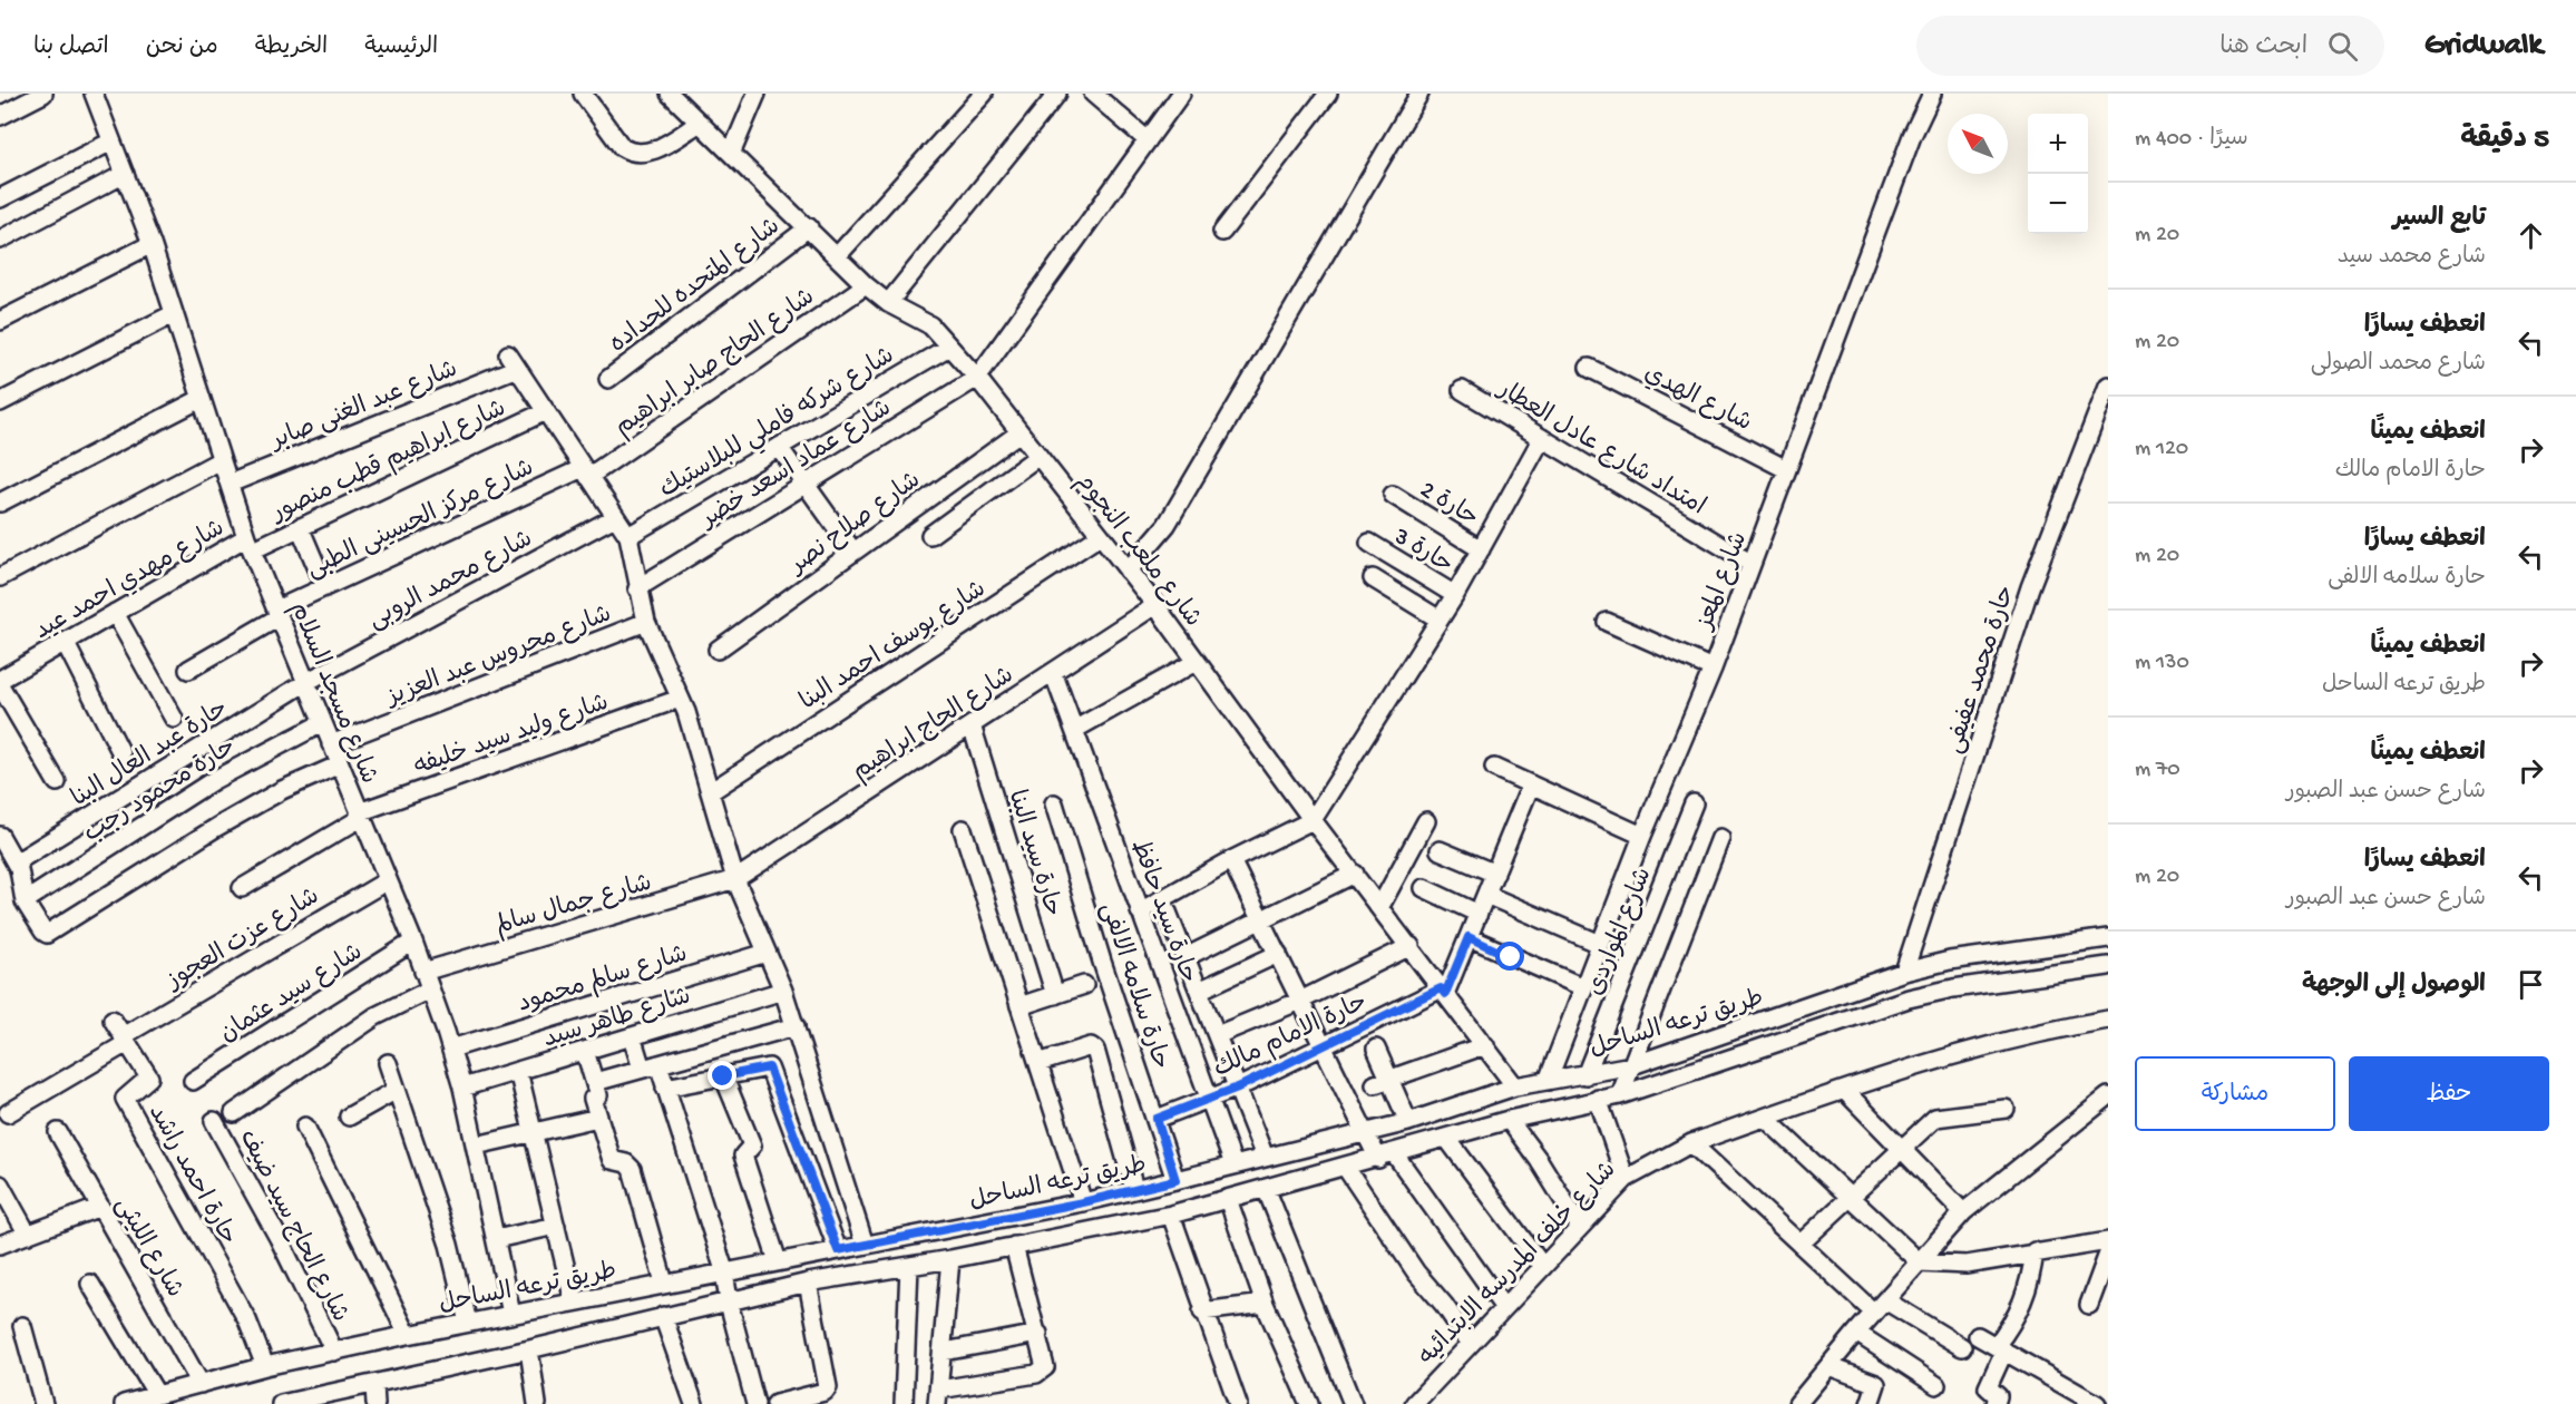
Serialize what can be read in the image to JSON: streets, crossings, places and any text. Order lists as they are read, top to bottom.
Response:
{
  "streets": {
    "street": [
      "شارع المتحده للحداده",
      "شارع الحاج صابر ابراهيم",
      "شارع الهدي",
      "شارع عبد الغنى صابر",
      "شارع شركه فاملي للبلاستيك",
      "امتداد شارع عادل العطار",
      "شارع ابراهيم قطب منصور",
      "شارع عماد اسعد خضر",
      "حارة 2",
      "شارع مركز الحسينى الطبى",
      "شارع صلاح نصر",
      "شارع ملعب النجوم",
      "حارة 3",
      "شارع مهدي احمد عيد",
      "شارع محمد الروبى",
      "شارع المعز",
      "شارع يوسف احمد البنا",
      "شارع محروس عبد العزيز",
      "حارة محمد عفيفى",
      "شارع مسجد السلام",
      "شارع الحاج ابراهيم",
      "شارع وليد سيد خليفه",
      "حارة عبد العال البنا",
      "حارة محمود رجب",
      "حارة سيد البنا",
      "شارع جمال سالم",
      "حارة سيد حافظ",
      "شارع المواردى",
      "شارع عزت العجوز",
      "شارع سالم محمود",
      "حارة سلامه الالفى",
      "شارع سيد عثمان",
      "شارع طاهر سيد",
      "طريق ترعه الساحل",
      "حارة الامام مالك",
      "حارة احمد راشد",
      "شارع الحاج سيد ضيف",
      "شارع الليثى",
      "شارع خلف المدرسه الابتدائيه"
    ]
  },
  "crossings": [
    ["شارع المتحده للحداده", "شارع ملعب النجوم"],
    ["شارع الحاج صابر ابراهيم", "شارع مركز الحسينى الطبى"],
    ["شارع الحاج صابر ابراهيم", "شارع ملعب النجوم"],
    ["شارع الهدي", "شارع المعز"],
    ["شارع عبد الغنى صابر", "شارع ابراهيم قطب منصور"],
    ["شارع عبد الغنى صابر", "شارع مسجد السلام"],
    ["شارع شركه فاملي للبلاستيك", "شارع ملعب النجوم"],
    ["امتداد شارع عادل العطار", "شارع المعز"],
    ["شارع ابراهيم قطب منصور", "شارع مهدي احمد عيد"],
    ["شارع ابراهيم قطب منصور", "شارع مسجد السلام"],
    ["شارع عماد اسعد خضر", "شارع ملعب النجوم"],
    ["شارع مركز الحسينى الطبى", "شارع مسجد السلام"],
    ["شارع صلاح نصر", "شارع ملعب النجوم"],
    ["شارع ملعب النجوم", "شارع يوسف احمد البنا"],
    ["شارع ملعب النجوم", "شارع الحاج ابراهيم"],
    ["شارع ملعب النجوم", "طريق ترعه الساحل"],
    ["شارع ملعب النجوم", "حارة الامام مالك"],
    ["شارع مهدي احمد عيد", "شارع مسجد السلام"],
    ["شارع محمد الروبى", "شارع مسجد السلام"],
    ["شارع محمد الروبى", "حارة عبد العال البنا"],
    ["شارع المعز", "طريق ترعه الساحل"],
    ["شارع محروس عبد العزيز", "شارع مسجد السلام"],
    ["حارة محمد عفيفى", "طريق ترعه الساحل"],
    ["شارع مسجد السلام", "شارع وليد سيد خليفه"],
    ["شارع مسجد السلام", "حارة عبد العال البنا"],
    ["شارع مسجد السلام", "حارة محمود رجب"],
    ["شارع مسجد السلام", "شارع جمال سالم"],
    ["شارع مسجد السلام", "شارع عزت العجوز"],
    ["شارع مسجد السلام", "شارع سالم محمود"],
    ["شارع مسجد السلام", "شارع سيد عثمان"],
    ["شارع مسجد السلام", "شارع طاهر سيد"],
    ["شارع مسجد السلام", "طريق ترعه الساحل"],
    ["شارع الحاج ابراهيم", "حارة سيد البنا"],
    ["شارع الحاج ابراهيم", "شارع جمال سالم"],
    ["شارع الحاج ابراهيم", "حارة سيد حافظ"],
    ["حارة سيد حافظ", "طريق ترعه الساحل"],
    ["حارة سيد حافظ", "حارة الامام مالك"],
    ["شارع المواردى", "طريق ترعه الساحل"],
    ["شارع عزت العجوز", "حارة احمد راشد"],
    ["حارة سلامه الالفى", "طريق ترعه الساحل"],
    ["حارة سلامه الالفى", "حارة الامام مالك"],
    ["طريق ترعه الساحل", "حارة احمد راشد"],
    ["طريق ترعه الساحل", "شارع الحاج سيد ضيف"],
    ["طريق ترعه الساحل", "شارع الليثى"]
  ],
  "north": "top left",
  "page": {
    "header": "Gridwalk",
    "search": "ابحث هنا",
    "nav": [
      "الرئيسية",
      "الخريطة",
      "من نحن",
      "اتصل بنا"
    ],
    "heading": ["5 دقيقة", "سيرًا · 400 m"],
    "map_buttons": ["+", "−"],
    "list": [
      ["تابع السير", "شارع محمد سيد", "20 m"],
      ["انعطف يسارًا", "شارع محمد الصولى", "20 m"],
      ["انعطف يمينًا", "حارة الامام مالك", "120 m"],
      ["انعطف يسارًا", "حارة سلامه الالفى", "20 m"],
      ["انعطف يمينًا", "طريق ترعه الساحل", "130 m"],
      ["انعطف يمينًا", "شارع حسن عبد الصبور", "70 m"],
      ["انعطف يسارًا", "شارع حسن عبد الصبور", "20 m"],
      "الوصول إلى الوجهة"
    ],
    "buttons": ["حفظ", "مشاركة"]
  }
}
